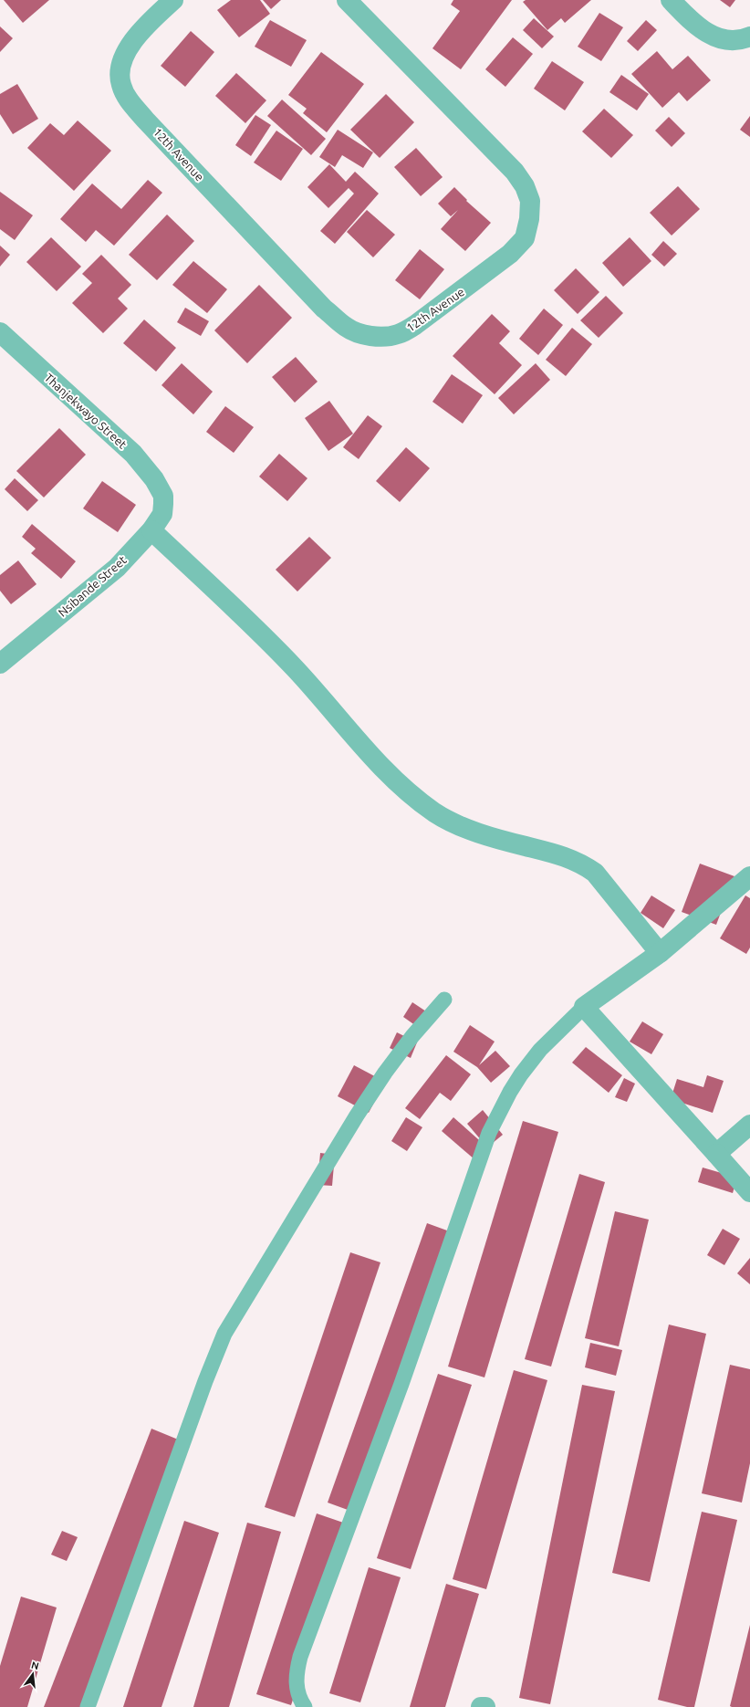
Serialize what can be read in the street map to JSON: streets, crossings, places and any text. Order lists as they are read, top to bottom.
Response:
{
  "streets": {
    "street": ["12th Avenue", "Thanjekwayo Street", "Nsibande Street"]
  },
  "crossings": [
    ["Thanjekwayo Street", "Nsibande Street"]
  ],
  "north": "top"
}
